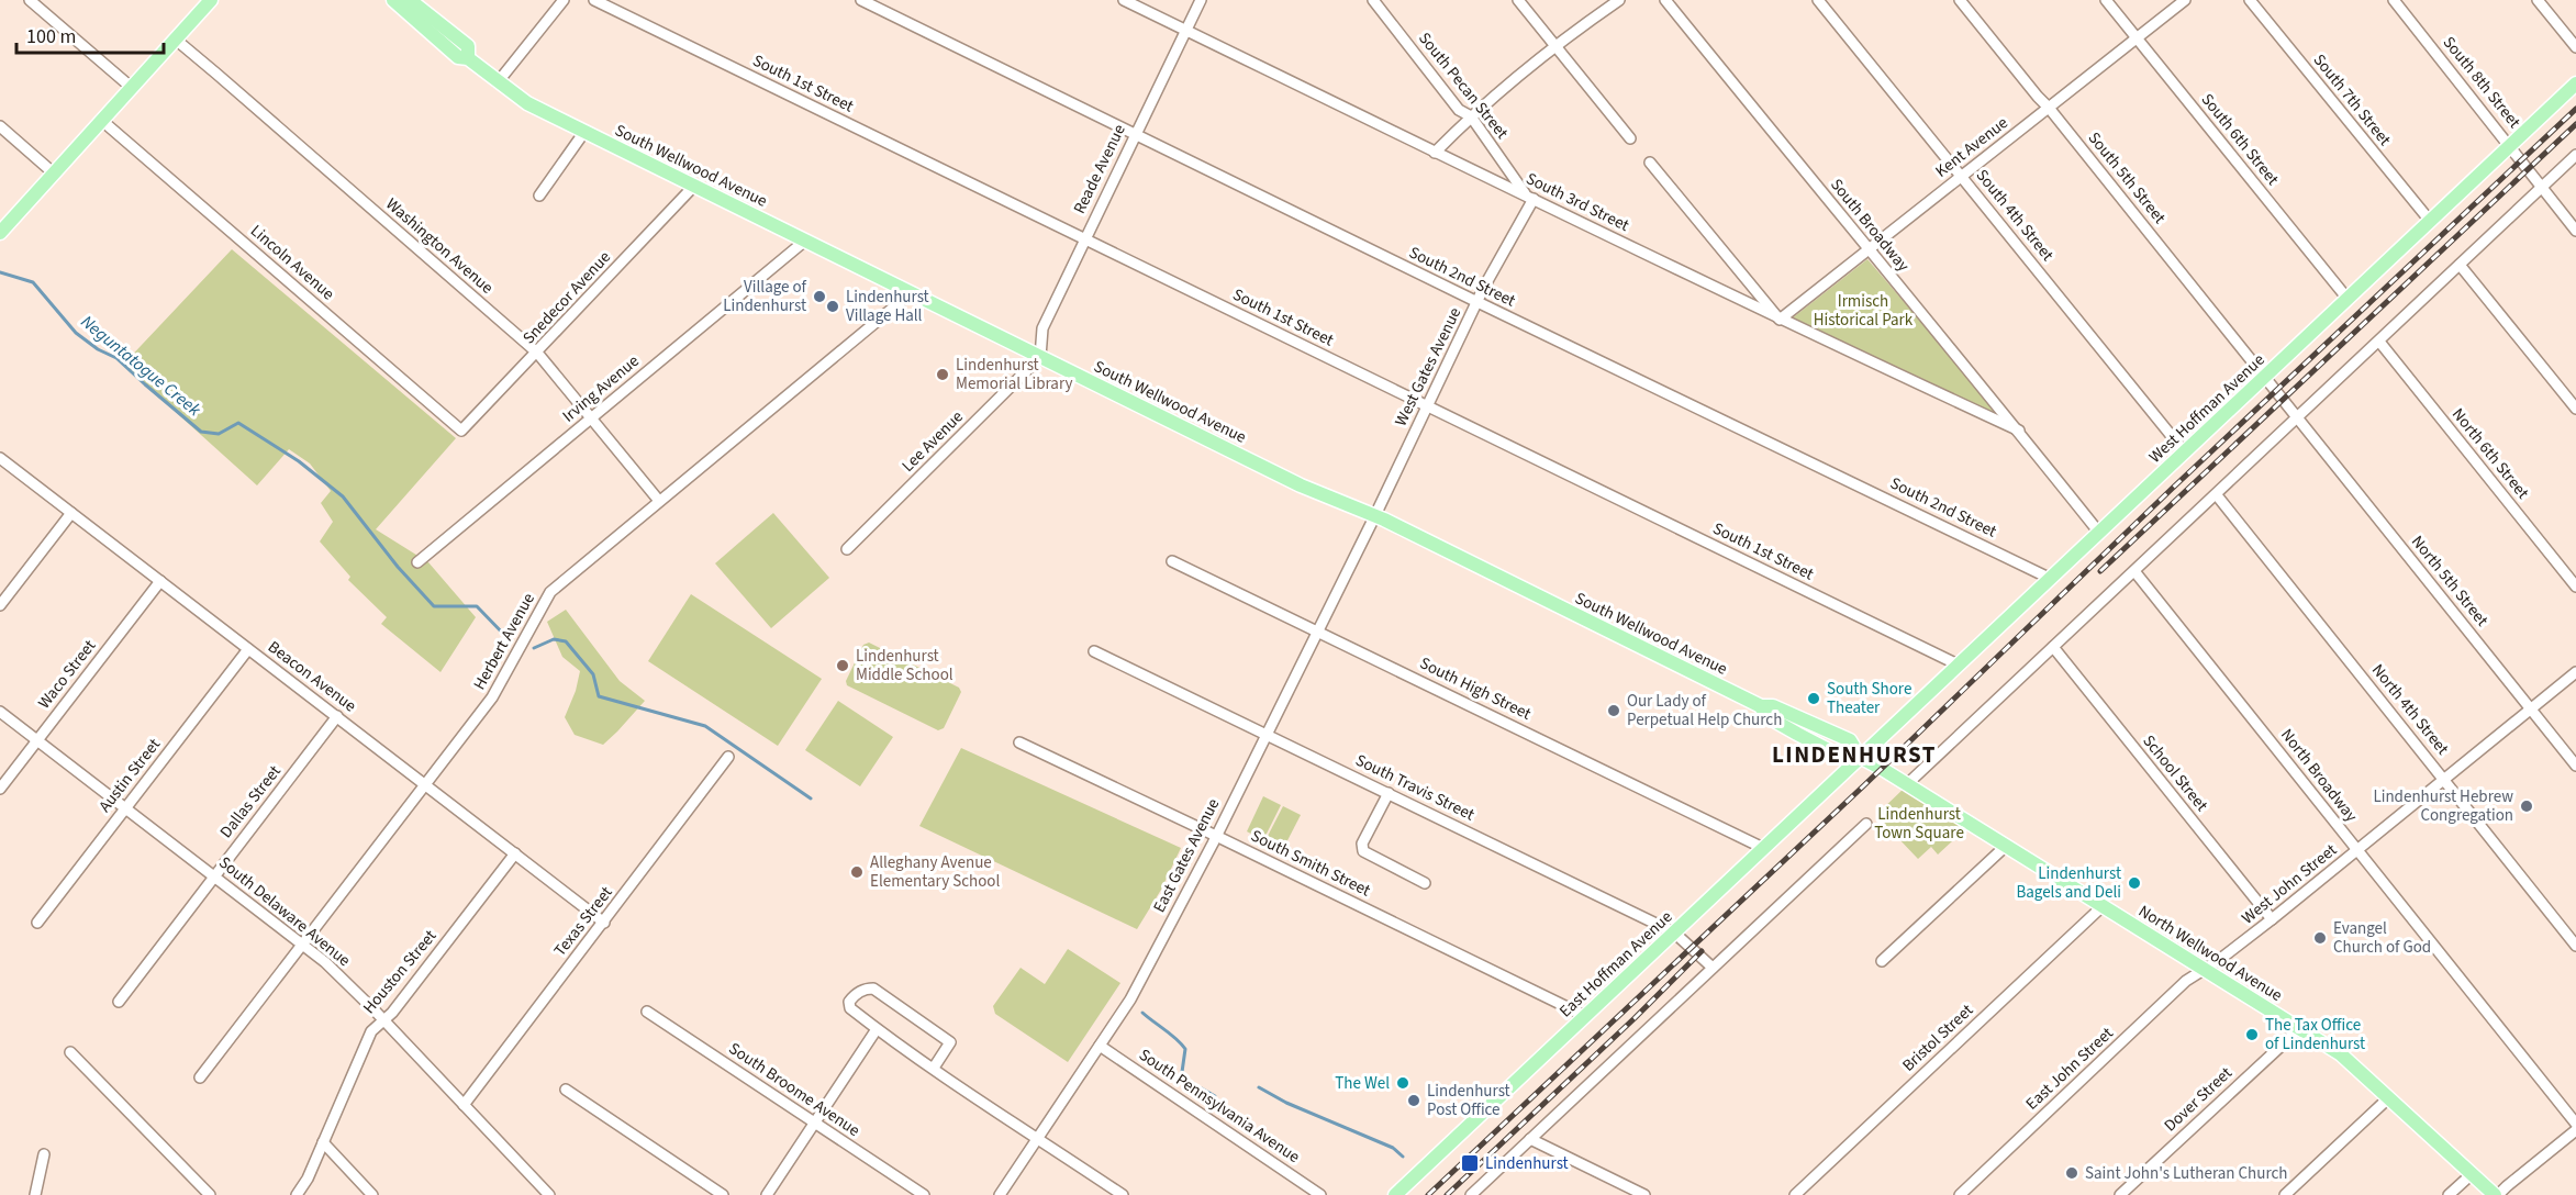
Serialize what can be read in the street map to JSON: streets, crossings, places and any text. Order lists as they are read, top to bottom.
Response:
{
  "streets": {
    "main road": [
      "South Wellwood Avenue",
      "West Hoffman Avenue",
      "North Wellwood Avenue",
      "East Hoffman Avenue"
    ],
    "street": [
      "South 8th Street",
      "South 1st Street",
      "South Pecan Street",
      "South 7th Street",
      "South 6th Street",
      "Kent Avenue",
      "Reade Avenue",
      "South 5th Street",
      "South 3rd Street",
      "South 4th Street",
      "South Broadway",
      "Washington Avenue",
      "Lincoln Avenue",
      "South 2nd Street",
      "Snedecor Avenue",
      "West Gates Avenue",
      "Irving Avenue",
      "Lee Avenue",
      "North 6th Street",
      "North 5th Street",
      "Herbert Avenue",
      "Waco Street",
      "Beacon Avenue",
      "South High Street",
      "North 4th Street",
      "School Street",
      "Austin Street",
      "North Broadway",
      "South Travis Street",
      "Dallas Street",
      "East Gates Avenue",
      "South Smith Street",
      "West John Street",
      "South Delaware Avenue",
      "Texas Street",
      "Houston Street",
      "Bristol Street",
      "East John Street",
      "South Broome Avenue",
      "Dover Street",
      "South Pennsylvania Avenue"
    ]
  },
  "crossings": [
    ["South 8th Street", "West Hoffman Avenue"],
    ["South 1st Street", "Reade Avenue"],
    ["South 1st Street", "West Gates Avenue"],
    ["South 1st Street", "West Hoffman Avenue"],
    ["South Pecan Street", "South 3rd Street"],
    ["South Pecan Street", "West Gates Avenue"],
    ["South 7th Street", "West Hoffman Avenue"],
    ["South 6th Street", "Kent Avenue"],
    ["South 6th Street", "West Hoffman Avenue"],
    ["Kent Avenue", "South 5th Street"],
    ["Kent Avenue", "South 3rd Street"],
    ["Kent Avenue", "South 4th Street"],
    ["Kent Avenue", "South Broadway"],
    ["South Wellwood Avenue", "Reade Avenue"],
    ["South Wellwood Avenue", "Snedecor Avenue"],
    ["South Wellwood Avenue", "West Gates Avenue"],
    ["South Wellwood Avenue", "Irving Avenue"],
    ["South Wellwood Avenue", "West Hoffman Avenue"],
    ["South Wellwood Avenue", "Lee Avenue"],
    ["South Wellwood Avenue", "Herbert Avenue"],
    ["South Wellwood Avenue", "East Gates Avenue"],
    ["South Wellwood Avenue", "North Wellwood Avenue"],
    ["South Wellwood Avenue", "East Hoffman Avenue"],
    ["Reade Avenue", "South 3rd Street"],
    ["Reade Avenue", "South 2nd Street"],
    ["Reade Avenue", "Lee Avenue"],
    ["South 5th Street", "West Hoffman Avenue"],
    ["South 5th Street", "North 5th Street"],
    ["South 3rd Street", "South Broadway"],
    ["South 3rd Street", "West Gates Avenue"],
    ["South 4th Street", "West Hoffman Avenue"],
    ["South Broadway", "West Hoffman Avenue"],
    ["Washington Avenue", "Snedecor Avenue"],
    ["Washington Avenue", "Irving Avenue"],
    ["Washington Avenue", "Herbert Avenue"],
    ["Lincoln Avenue", "Snedecor Avenue"],
    ["South 2nd Street", "West Gates Avenue"],
    ["South 2nd Street", "West Hoffman Avenue"],
    ["West Gates Avenue", "East Gates Avenue"],
    ["West Hoffman Avenue", "East Hoffman Avenue"],
    ["North 5th Street", "West John Street"],
    ["Herbert Avenue", "Beacon Avenue"],
    ["Herbert Avenue", "South Delaware Avenue"],
    ["Waco Street", "Beacon Avenue"],
    ["Waco Street", "South Delaware Avenue"],
    ["Beacon Avenue", "Austin Street"],
    ["Beacon Avenue", "Dallas Street"],
    ["Beacon Avenue", "Texas Street"],
    ["Beacon Avenue", "Houston Street"],
    ["South High Street", "East Gates Avenue"],
    ["South High Street", "East Hoffman Avenue"],
    ["North 4th Street", "West John Street"],
    ["School Street", "West John Street"],
    ["Austin Street", "South Delaware Avenue"],
    ["North Broadway", "West John Street"],
    ["South Travis Street", "East Gates Avenue"],
    ["South Travis Street", "East Hoffman Avenue"],
    ["Dallas Street", "South Delaware Avenue"],
    ["East Gates Avenue", "South Smith Street"],
    ["East Gates Avenue", "South Pennsylvania Avenue"],
    ["South Smith Street", "East Hoffman Avenue"],
    ["West John Street", "North Wellwood Avenue"],
    ["West John Street", "East John Street"],
    ["South Delaware Avenue", "Texas Street"],
    ["South Delaware Avenue", "Houston Street"],
    ["North Wellwood Avenue", "Bristol Street"],
    ["North Wellwood Avenue", "East John Street"],
    ["North Wellwood Avenue", "Dover Street"]
  ],
  "districts": ["LINDENHURST"],
  "water": ["Neguntatogue Creek"],
  "parks": ["Irmisch Historical Park", "Lindenhurst Town Square"],
  "places": {
    "other": [
      "Village of Lindenhurst",
      "Lindenhurst Village Hall",
      "Lindenhurst Memorial Library",
      "Lindenhurst Middle School",
      "South Shore Theater",
      "Our Lady of Perpetual Help Church",
      "Lindenhurst Hebrew Congregation",
      "Alleghany Avenue Elementary School",
      "Lindenhurst Bagels and Deli",
      "Evangel Church of God",
      "The Tax Office of Lindenhurst",
      "The Wel",
      "Lindenhurst Post Office",
      "Saint John's Lutheran Church"
    ],
    "transit": ["Lindenhurst"]
  },
  "scale_bar": "100 m"
}
